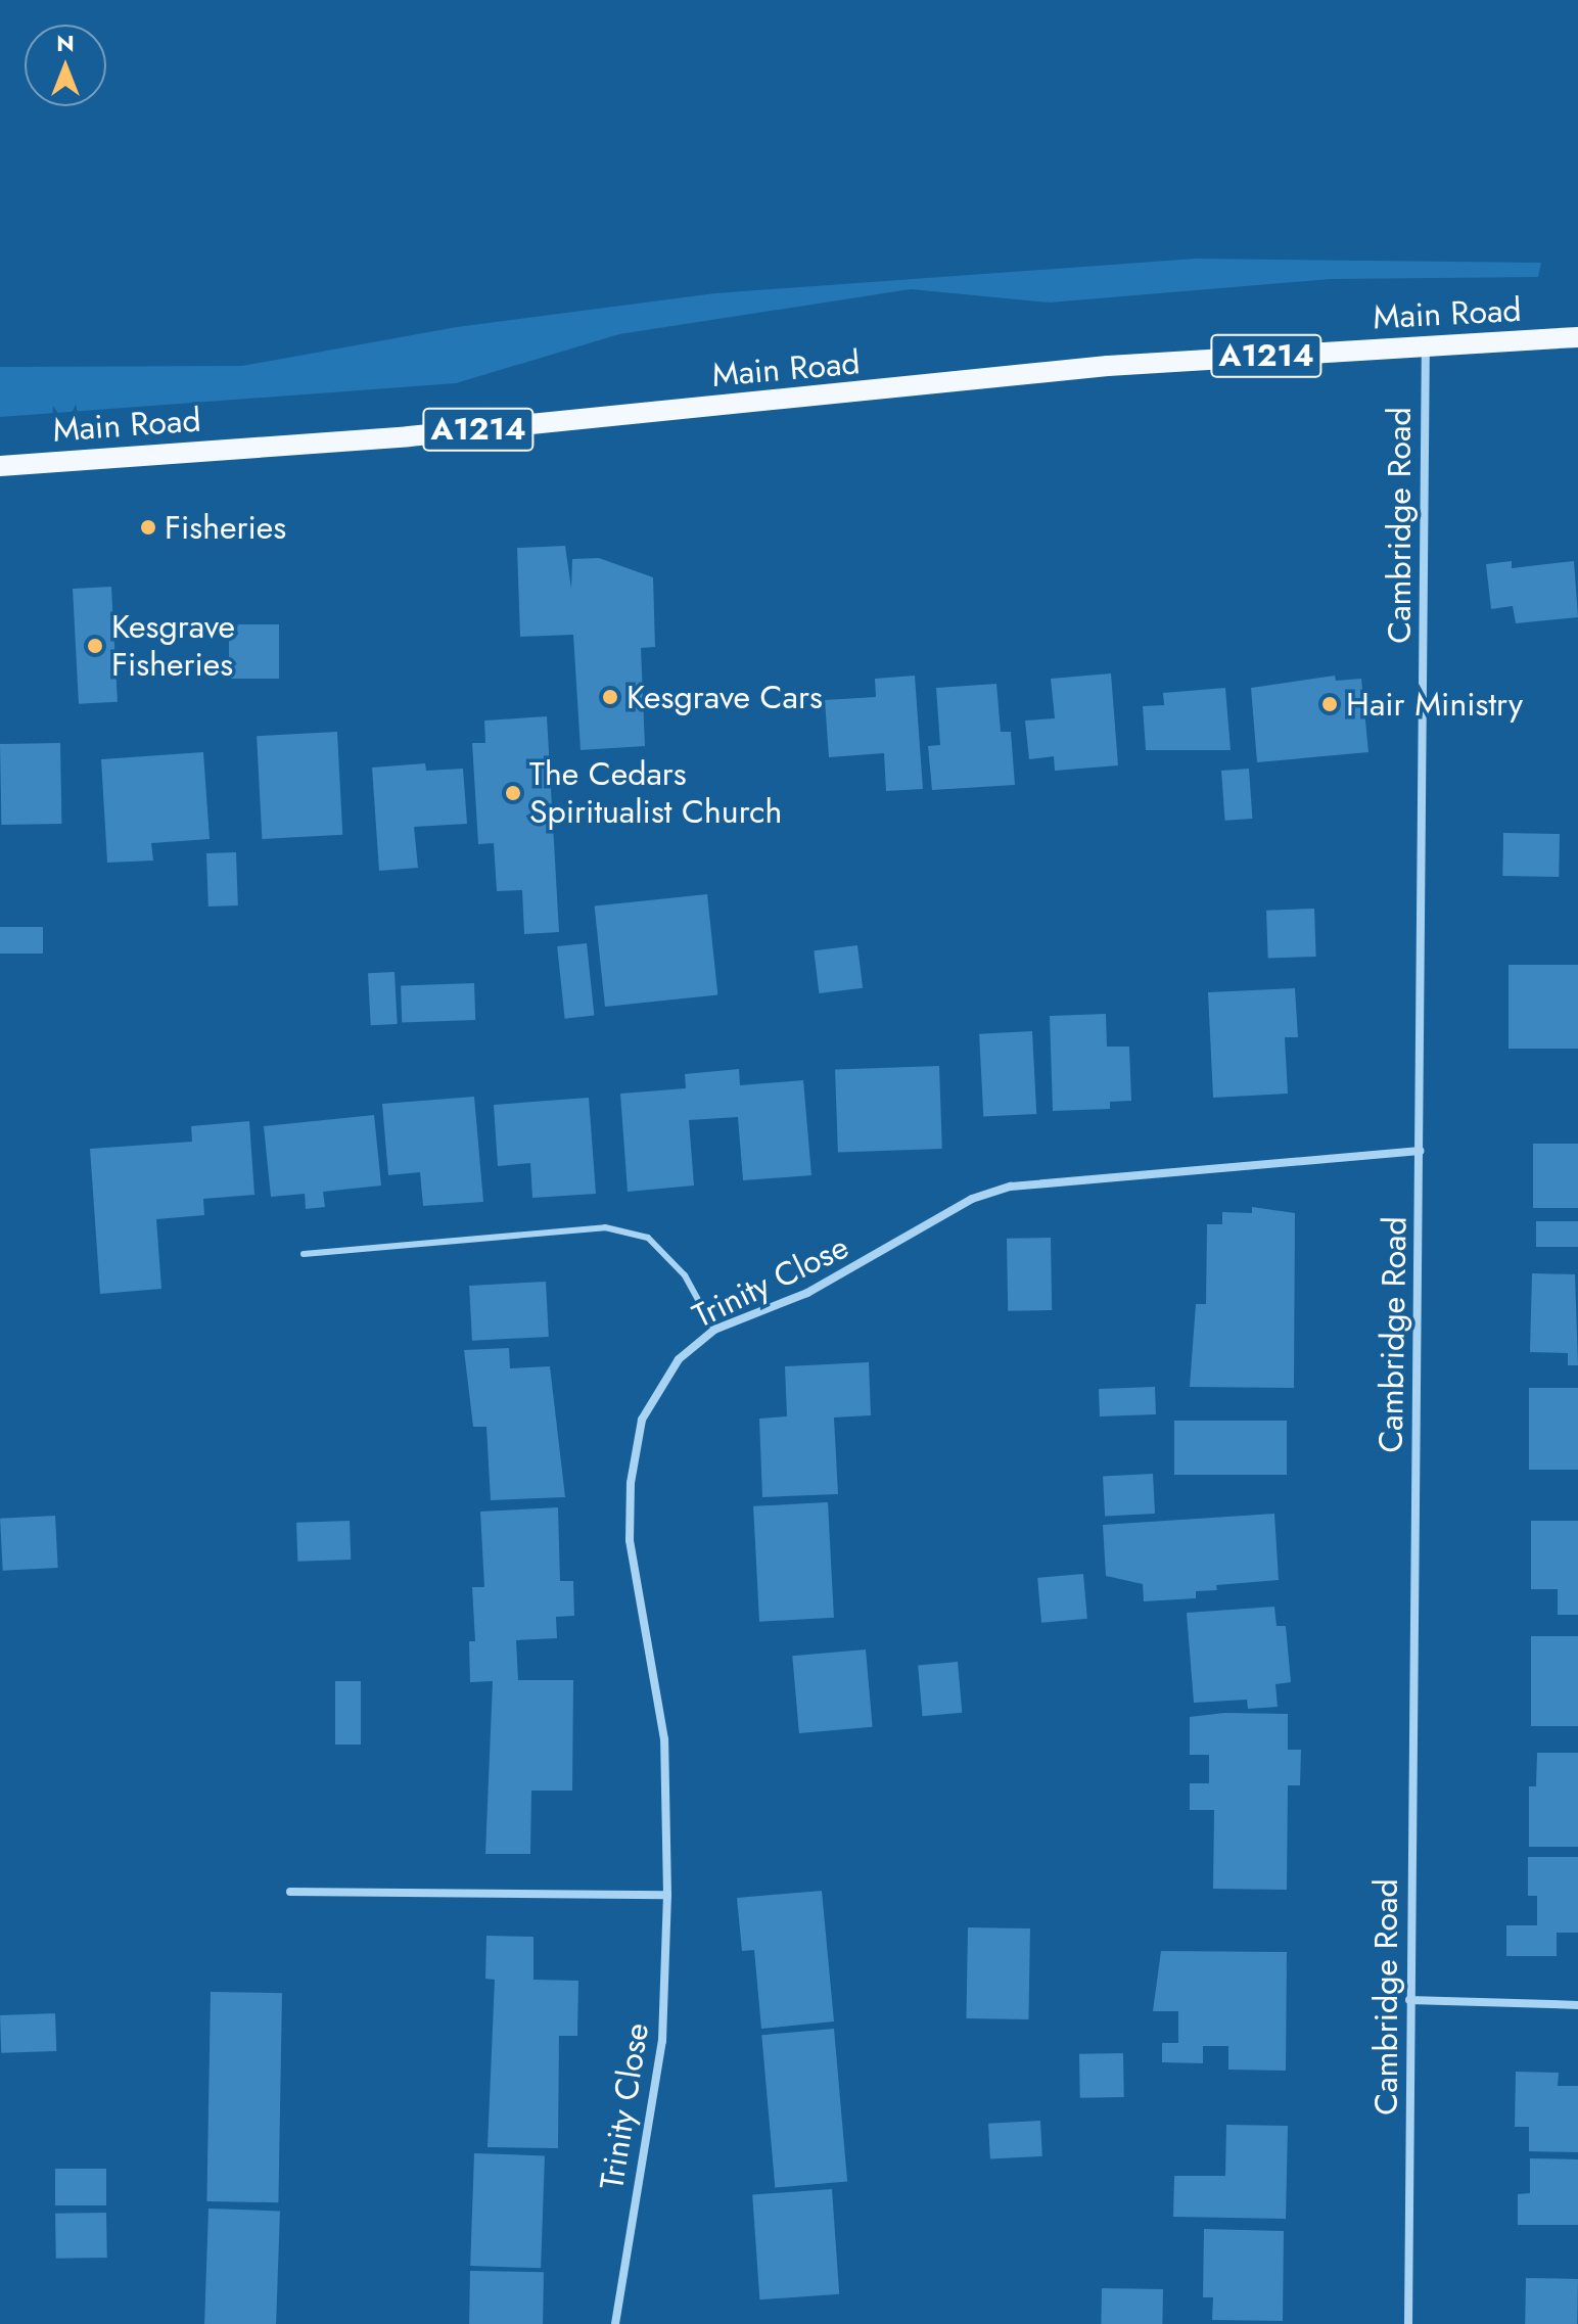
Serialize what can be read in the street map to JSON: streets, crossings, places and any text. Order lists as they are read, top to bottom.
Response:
{
  "streets": {
    "main road": ["Main Road", "A1214"],
    "street": ["Cambridge Road", "Trinity Close"]
  },
  "crossings": [
    ["Main Road", "Cambridge Road"],
    ["Cambridge Road", "Trinity Close"]
  ],
  "places": [
    "Fisheries",
    "Kesgrave Fisheries",
    "Kesgrave Cars",
    "Hair Ministry",
    "The Cedars Spiritualist Church"
  ],
  "north": "top"
}
